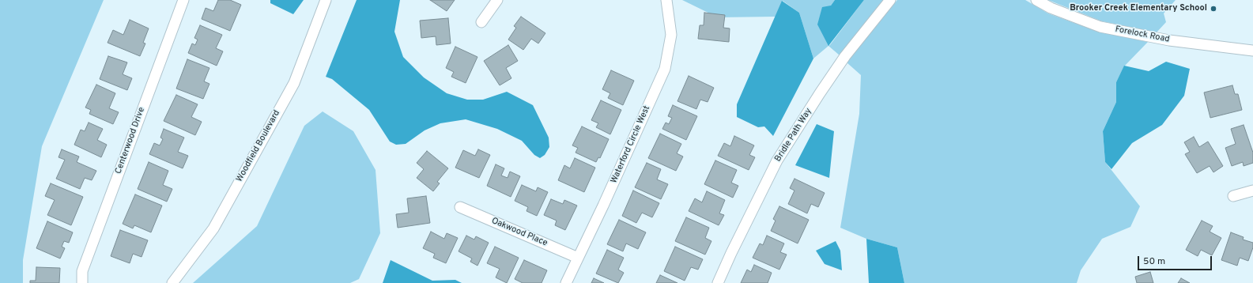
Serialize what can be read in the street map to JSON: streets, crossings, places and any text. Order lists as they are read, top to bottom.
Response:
{
  "streets": {
    "street": [
      "Forelock Road",
      "Bridle Path Way",
      "Centerwood Drive",
      "Waterford Circle West",
      "Woodfield Boulevard",
      "Oakwood Place"
    ]
  },
  "crossings": [
    ["Waterford Circle West", "Oakwood Place"]
  ],
  "places": ["Brooker Creek Elementary School"],
  "scale_bar": "50 m"
}
